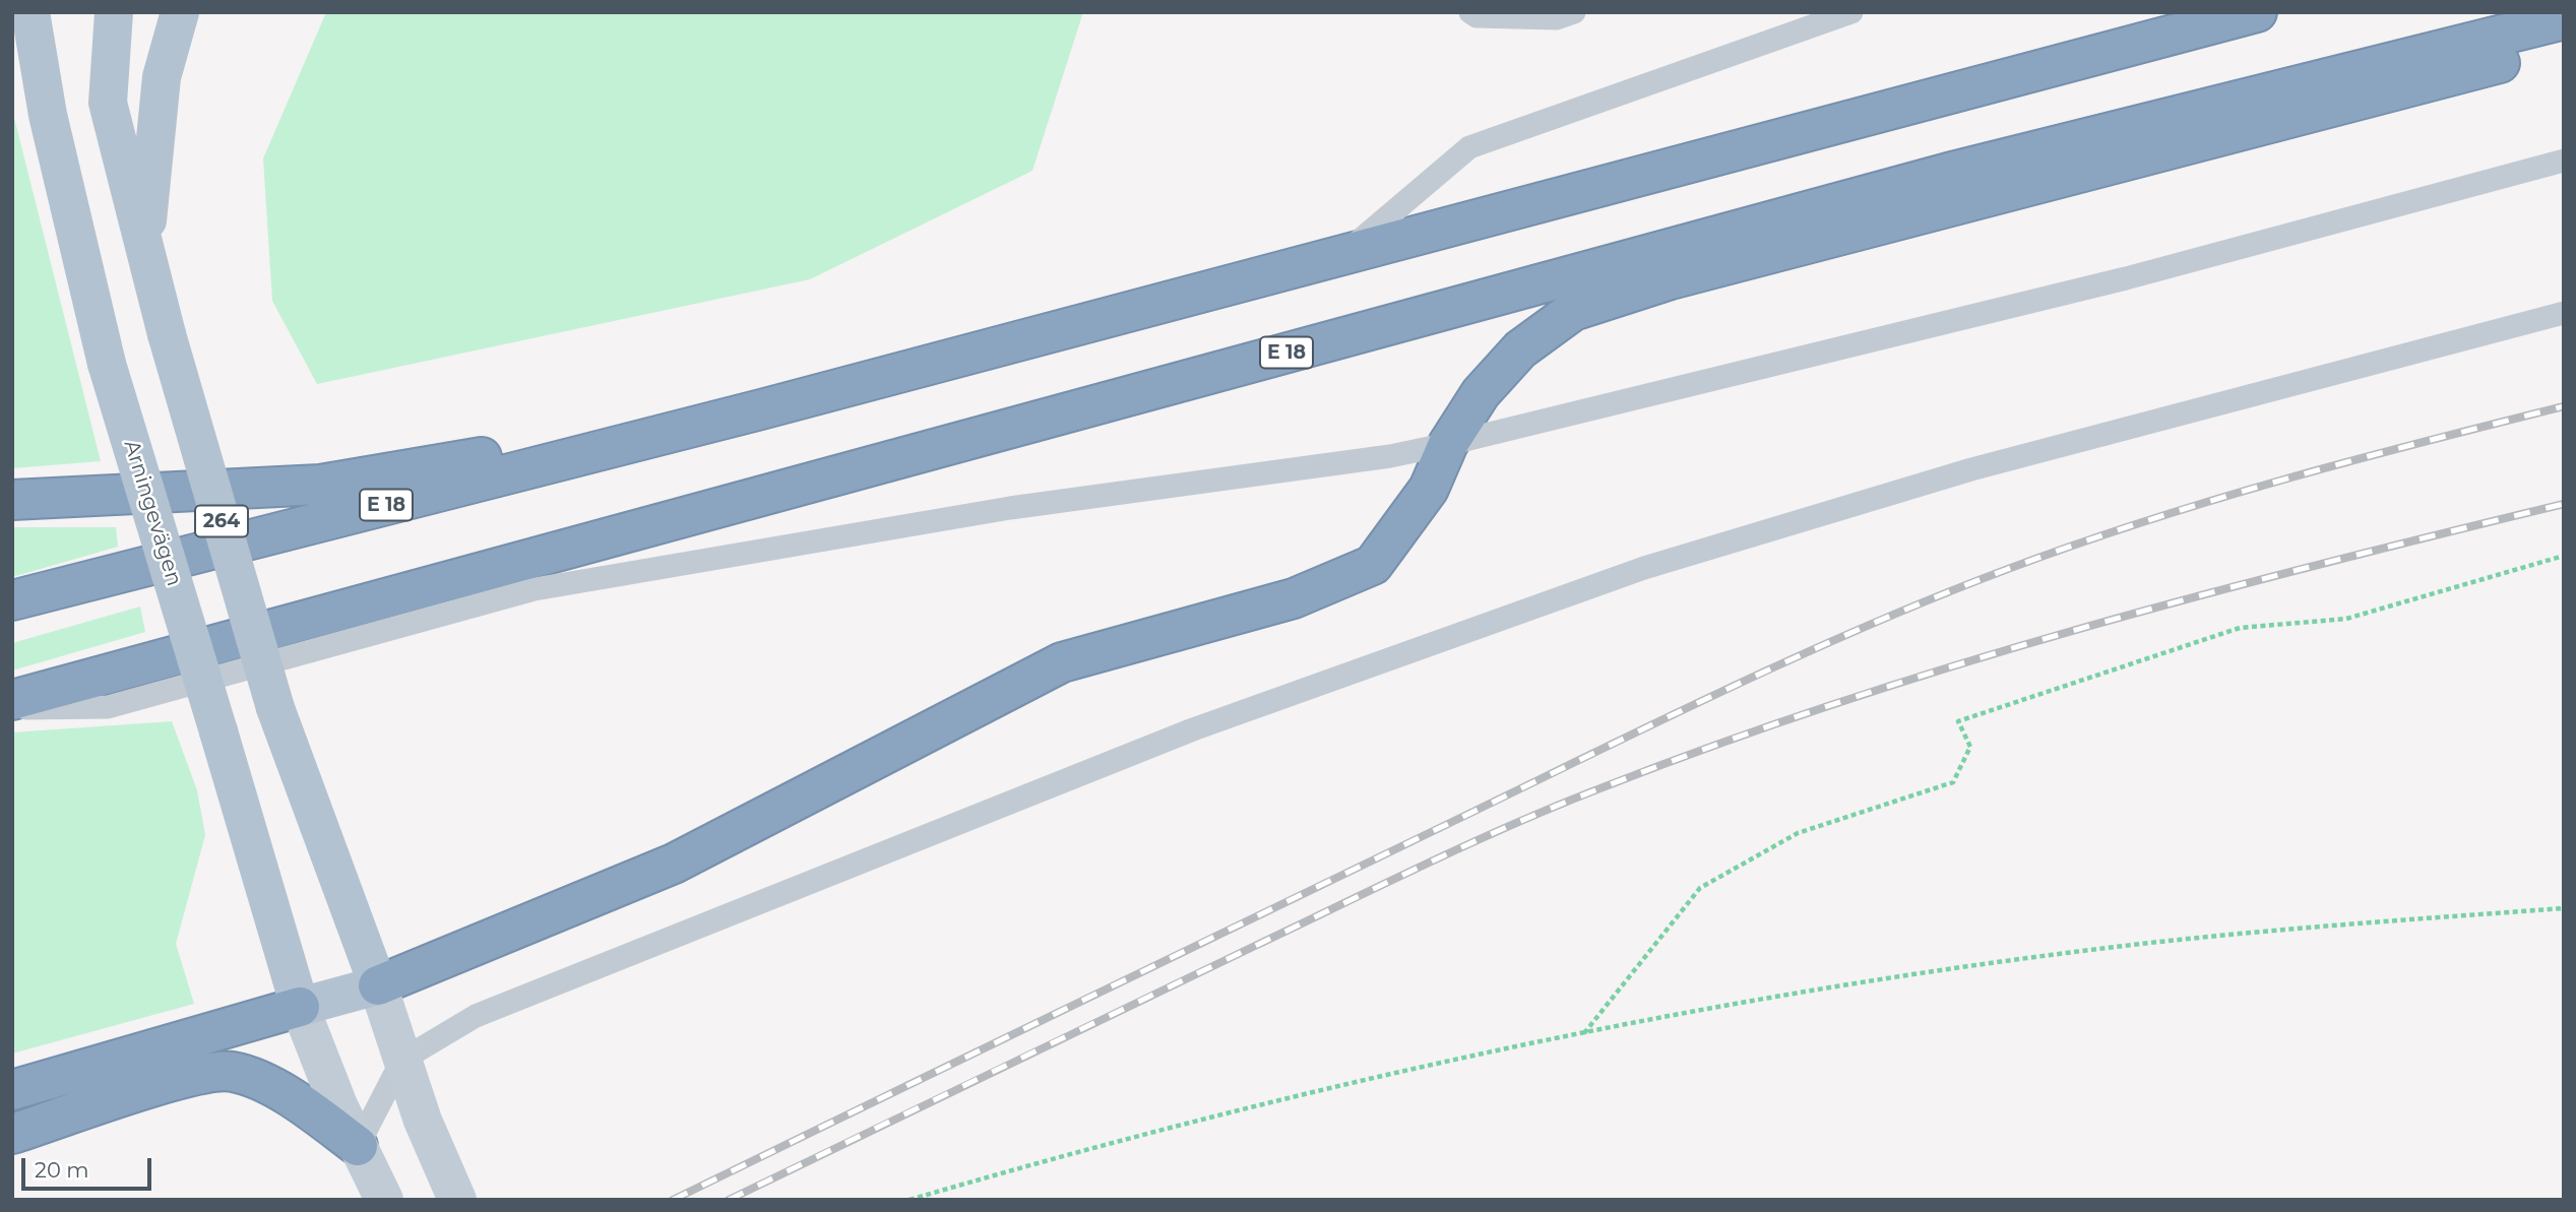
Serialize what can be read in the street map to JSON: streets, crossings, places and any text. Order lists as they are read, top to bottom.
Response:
{
  "streets": {
    "highway": ["E 18"],
    "main road": ["Arningevägen", "264"]
  },
  "scale_bar": "20 m"
}
